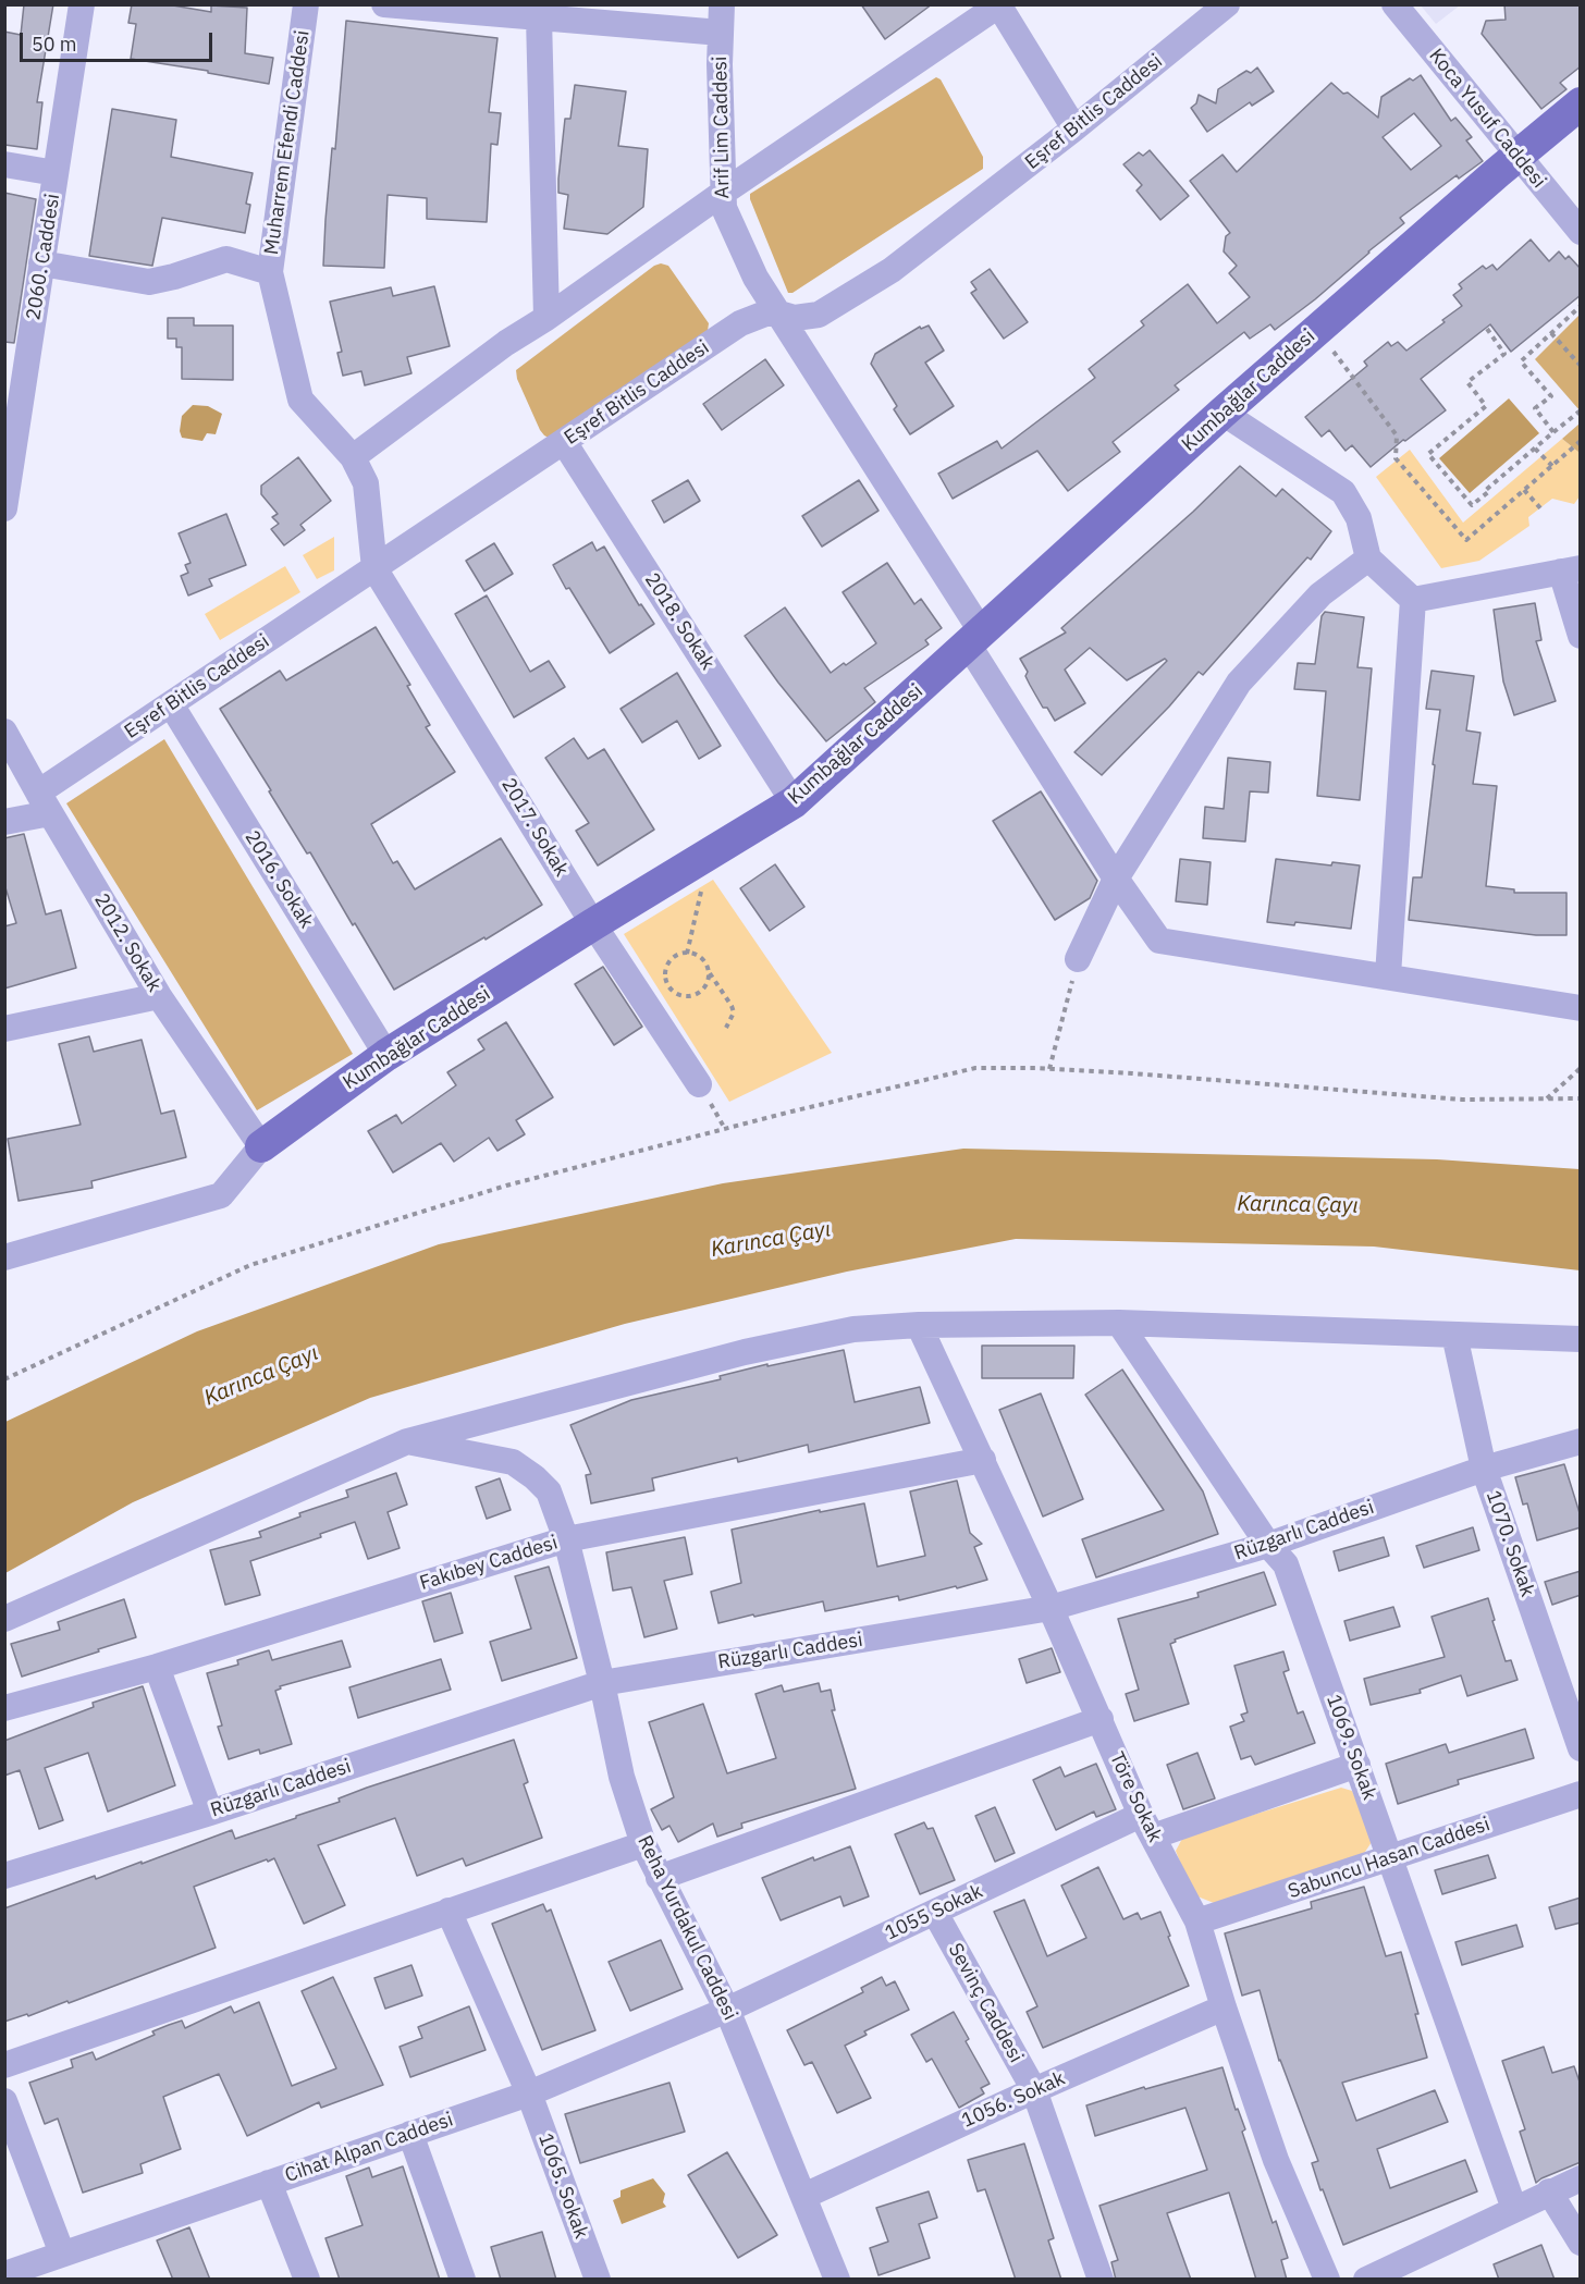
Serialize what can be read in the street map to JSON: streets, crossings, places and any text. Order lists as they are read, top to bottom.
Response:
{
  "streets": {
    "main road": ["Kumbağlar Caddesi"],
    "street": [
      "Eşref Bitlis Caddesi",
      "Koca Yusuf Caddesi",
      "Arif Lim Caddesi",
      "Muharrem Efendi Caddesi",
      "2060. Caddesi",
      "2018. Sokak",
      "2017. Sokak",
      "2016. Sokak",
      "2012. Sokak",
      "Rüzgarlı Caddesi",
      "1070. Sokak",
      "Fakıbey Caddesi",
      "1069. Sokak",
      "Töre Sokak",
      "Sabuncu Hasan Caddesi",
      "1055 Sokak",
      "Reha Yurdakul Caddesi",
      "Sevinç Caddesi",
      "1056. Sokak",
      "Cihat Alpan Caddesi",
      "1065. Sokak"
    ]
  },
  "crossings": [
    ["Eşref Bitlis Caddesi", "Arif Lim Caddesi"],
    ["Eşref Bitlis Caddesi", "Muharrem Efendi Caddesi"],
    ["Eşref Bitlis Caddesi", "2018. Sokak"],
    ["Eşref Bitlis Caddesi", "2017. Sokak"],
    ["Eşref Bitlis Caddesi", "2016. Sokak"],
    ["Eşref Bitlis Caddesi", "2012. Sokak"],
    ["Koca Yusuf Caddesi", "Kumbağlar Caddesi"],
    ["Arif Lim Caddesi", "Kumbağlar Caddesi"],
    ["Muharrem Efendi Caddesi", "2017. Sokak"],
    ["Kumbağlar Caddesi", "2018. Sokak"],
    ["Kumbağlar Caddesi", "2017. Sokak"],
    ["Kumbağlar Caddesi", "2016. Sokak"],
    ["Kumbağlar Caddesi", "2012. Sokak"],
    ["Rüzgarlı Caddesi", "1070. Sokak"],
    ["Rüzgarlı Caddesi", "1069. Sokak"],
    ["Rüzgarlı Caddesi", "Töre Sokak"],
    ["Rüzgarlı Caddesi", "Reha Yurdakul Caddesi"],
    ["Fakıbey Caddesi", "Töre Sokak"],
    ["Fakıbey Caddesi", "Reha Yurdakul Caddesi"],
    ["1069. Sokak", "Sabuncu Hasan Caddesi"],
    ["1069. Sokak", "1055 Sokak"],
    ["Töre Sokak", "Sabuncu Hasan Caddesi"],
    ["Töre Sokak", "1055 Sokak"],
    ["Töre Sokak", "1056. Sokak"],
    ["1055 Sokak", "Reha Yurdakul Caddesi"],
    ["1055 Sokak", "Sevinç Caddesi"],
    ["1055 Sokak", "Cihat Alpan Caddesi"],
    ["Reha Yurdakul Caddesi", "1056. Sokak"],
    ["Reha Yurdakul Caddesi", "Cihat Alpan Caddesi"],
    ["Sevinç Caddesi", "1056. Sokak"],
    ["Cihat Alpan Caddesi", "1065. Sokak"]
  ],
  "water": ["Karınca Çayı"],
  "scale_bar": "50 m"
}
